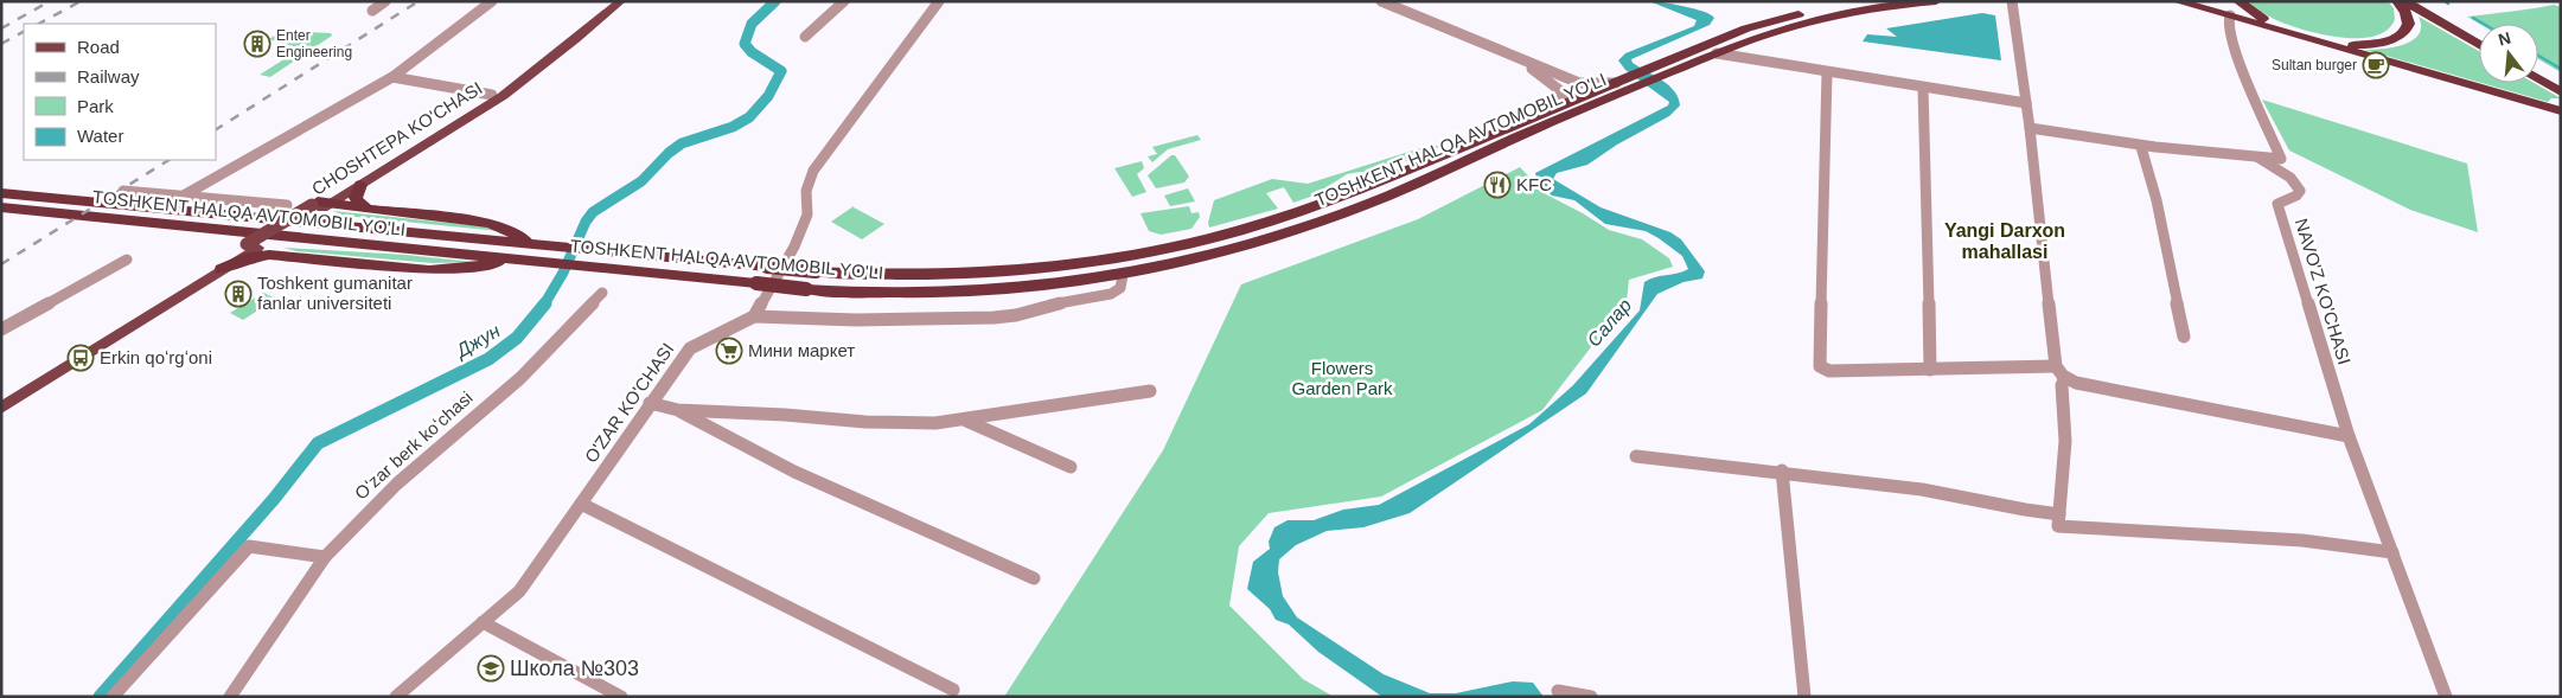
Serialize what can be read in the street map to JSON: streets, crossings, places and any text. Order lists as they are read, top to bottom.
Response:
{
  "streets": {
    "highway": ["TOSHKENT HALQA AVTOMOBIL YO'LI"],
    "main road": ["CHOSHTEPA KO'CHASI"],
    "street": ["NAVO'Z KO'CHASI", "O'ZAR KO'CHASI", "Oʻzar berk koʻchasi"]
  },
  "districts": ["Yangi Darxon mahallasi"],
  "water": ["Салар", "Джун"],
  "parks": ["Flowers Garden Park"],
  "places": {
    "building": ["Enter Engineering", "Toshkent gumanitar fanlar universiteti"],
    "cafe": ["Sultan burger"],
    "restaurant": ["KFC"],
    "supermarket": ["Мини маркет"],
    "bus stop": ["Erkin qoʻrgʻoni"],
    "school or university": ["Школа №303"]
  },
  "legend": [
    "Road",
    "Railway",
    "Park",
    "Water"
  ],
  "north": "top"
}
